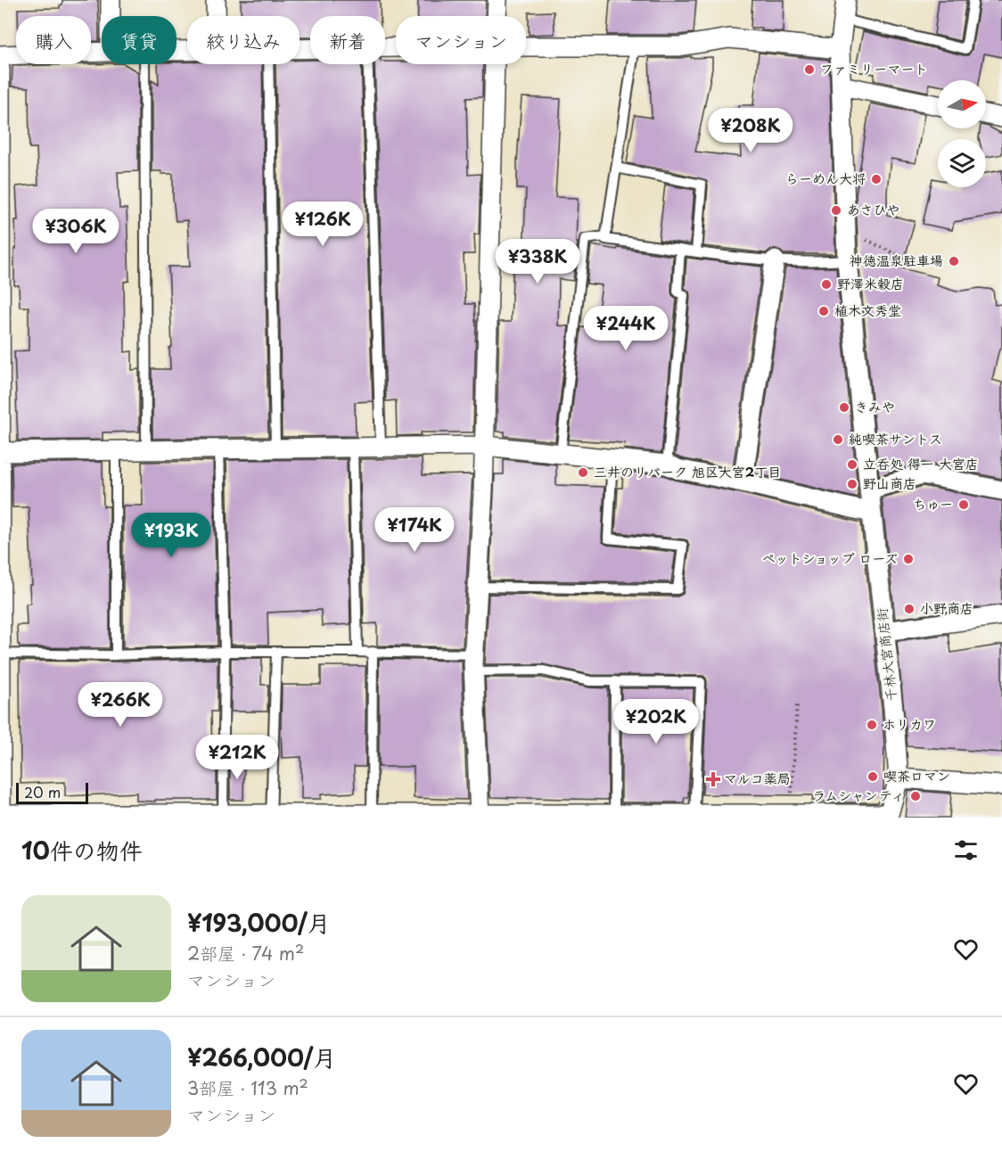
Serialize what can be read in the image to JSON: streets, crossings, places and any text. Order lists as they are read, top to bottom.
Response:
{
  "streets": {
    "street": ["千林大宮商店街"]
  },
  "places": {
    "other": [
      "ファミリーマート",
      "らーめん大将",
      "あさひや",
      "神徳温泉駐車場",
      "野澤米穀店",
      "植木文秀堂",
      "きみや",
      "純喫茶サントス",
      "立呑処 得一 大宮店",
      "三井のリパーク 旭区大宮2丁目",
      "野山商店",
      "ちゅー",
      "ペットショップ ローズ",
      "小野商店",
      "ホリカワ",
      "喫茶ロマン",
      "ラムシャンティ"
    ],
    "health": ["マルコ薬局"]
  },
  "scale_bar": "20 m",
  "north": "right",
  "page": {
    "chip": [
      "購入",
      "賃貸",
      "絞り込み",
      "新着",
      "マンション"
    ],
    "price": [
      "¥208K",
      "¥126K",
      "¥306K",
      "¥338K",
      "¥244K",
      "¥174K",
      "¥193K",
      "¥266K",
      "¥202K",
      "¥212K"
    ],
    "scale": "20 m",
    "heading": "10件の物件",
    "list": [
      {
        "name": "¥193,000/月",
        "note": "2部屋 · 74 m² · マンション"
      },
      {
        "name": "¥266,000/月",
        "note": "3部屋 · 113 m² · マンション"
      }
    ]
  }
}
